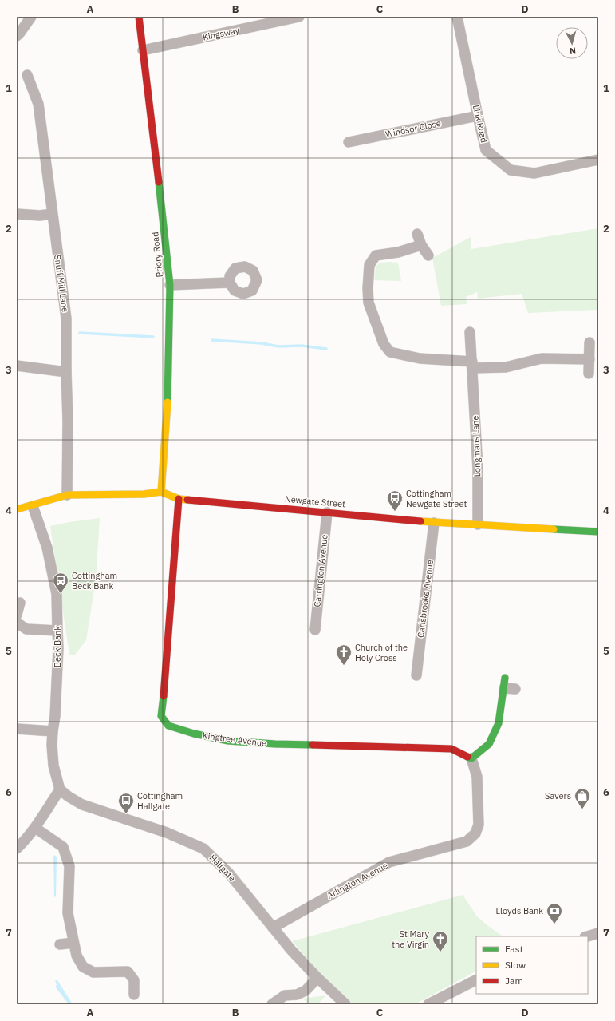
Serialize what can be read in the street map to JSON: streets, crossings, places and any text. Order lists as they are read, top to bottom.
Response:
{
  "streets": {
    "street": [
      "Kingsway",
      "Link Road",
      "Windsor Close",
      "Priory Road",
      "Snuff Mill Lane",
      "Longmans Lane",
      "Newgate Street",
      "Carrington Avenue",
      "Carisbrooke Avenue",
      "Beck Bank",
      "Kingtree Avenue",
      "Hallgate",
      "Arlington Avenue"
    ]
  },
  "crossings": [
    ["Kingsway", "Priory Road"],
    ["Link Road", "Windsor Close"],
    ["Priory Road", "Newgate Street"],
    ["Longmans Lane", "Newgate Street"],
    ["Newgate Street", "Carrington Avenue"],
    ["Newgate Street", "Carisbrooke Avenue"],
    ["Newgate Street", "Kingtree Avenue"],
    ["Beck Bank", "Hallgate"],
    ["Kingtree Avenue", "Arlington Avenue"],
    ["Hallgate", "Arlington Avenue"]
  ],
  "places": {
    "bus stop": ["Cottingham Newgate Street", "Cottingham Beck Bank", "Cottingham Hallgate"],
    "church": ["Church of the Holy Cross", "St Mary the Virgin"],
    "shop": ["Savers"],
    "bank": ["Lloyds Bank"]
  },
  "legend": ["Fast", "Slow", "Jam"],
  "north": "bottom",
  "grid": {
    "columns": [
      "A",
      "B",
      "C",
      "D"
    ],
    "rows": [
      "1",
      "2",
      "3",
      "4",
      "5",
      "6",
      "7"
    ]
  }
}
